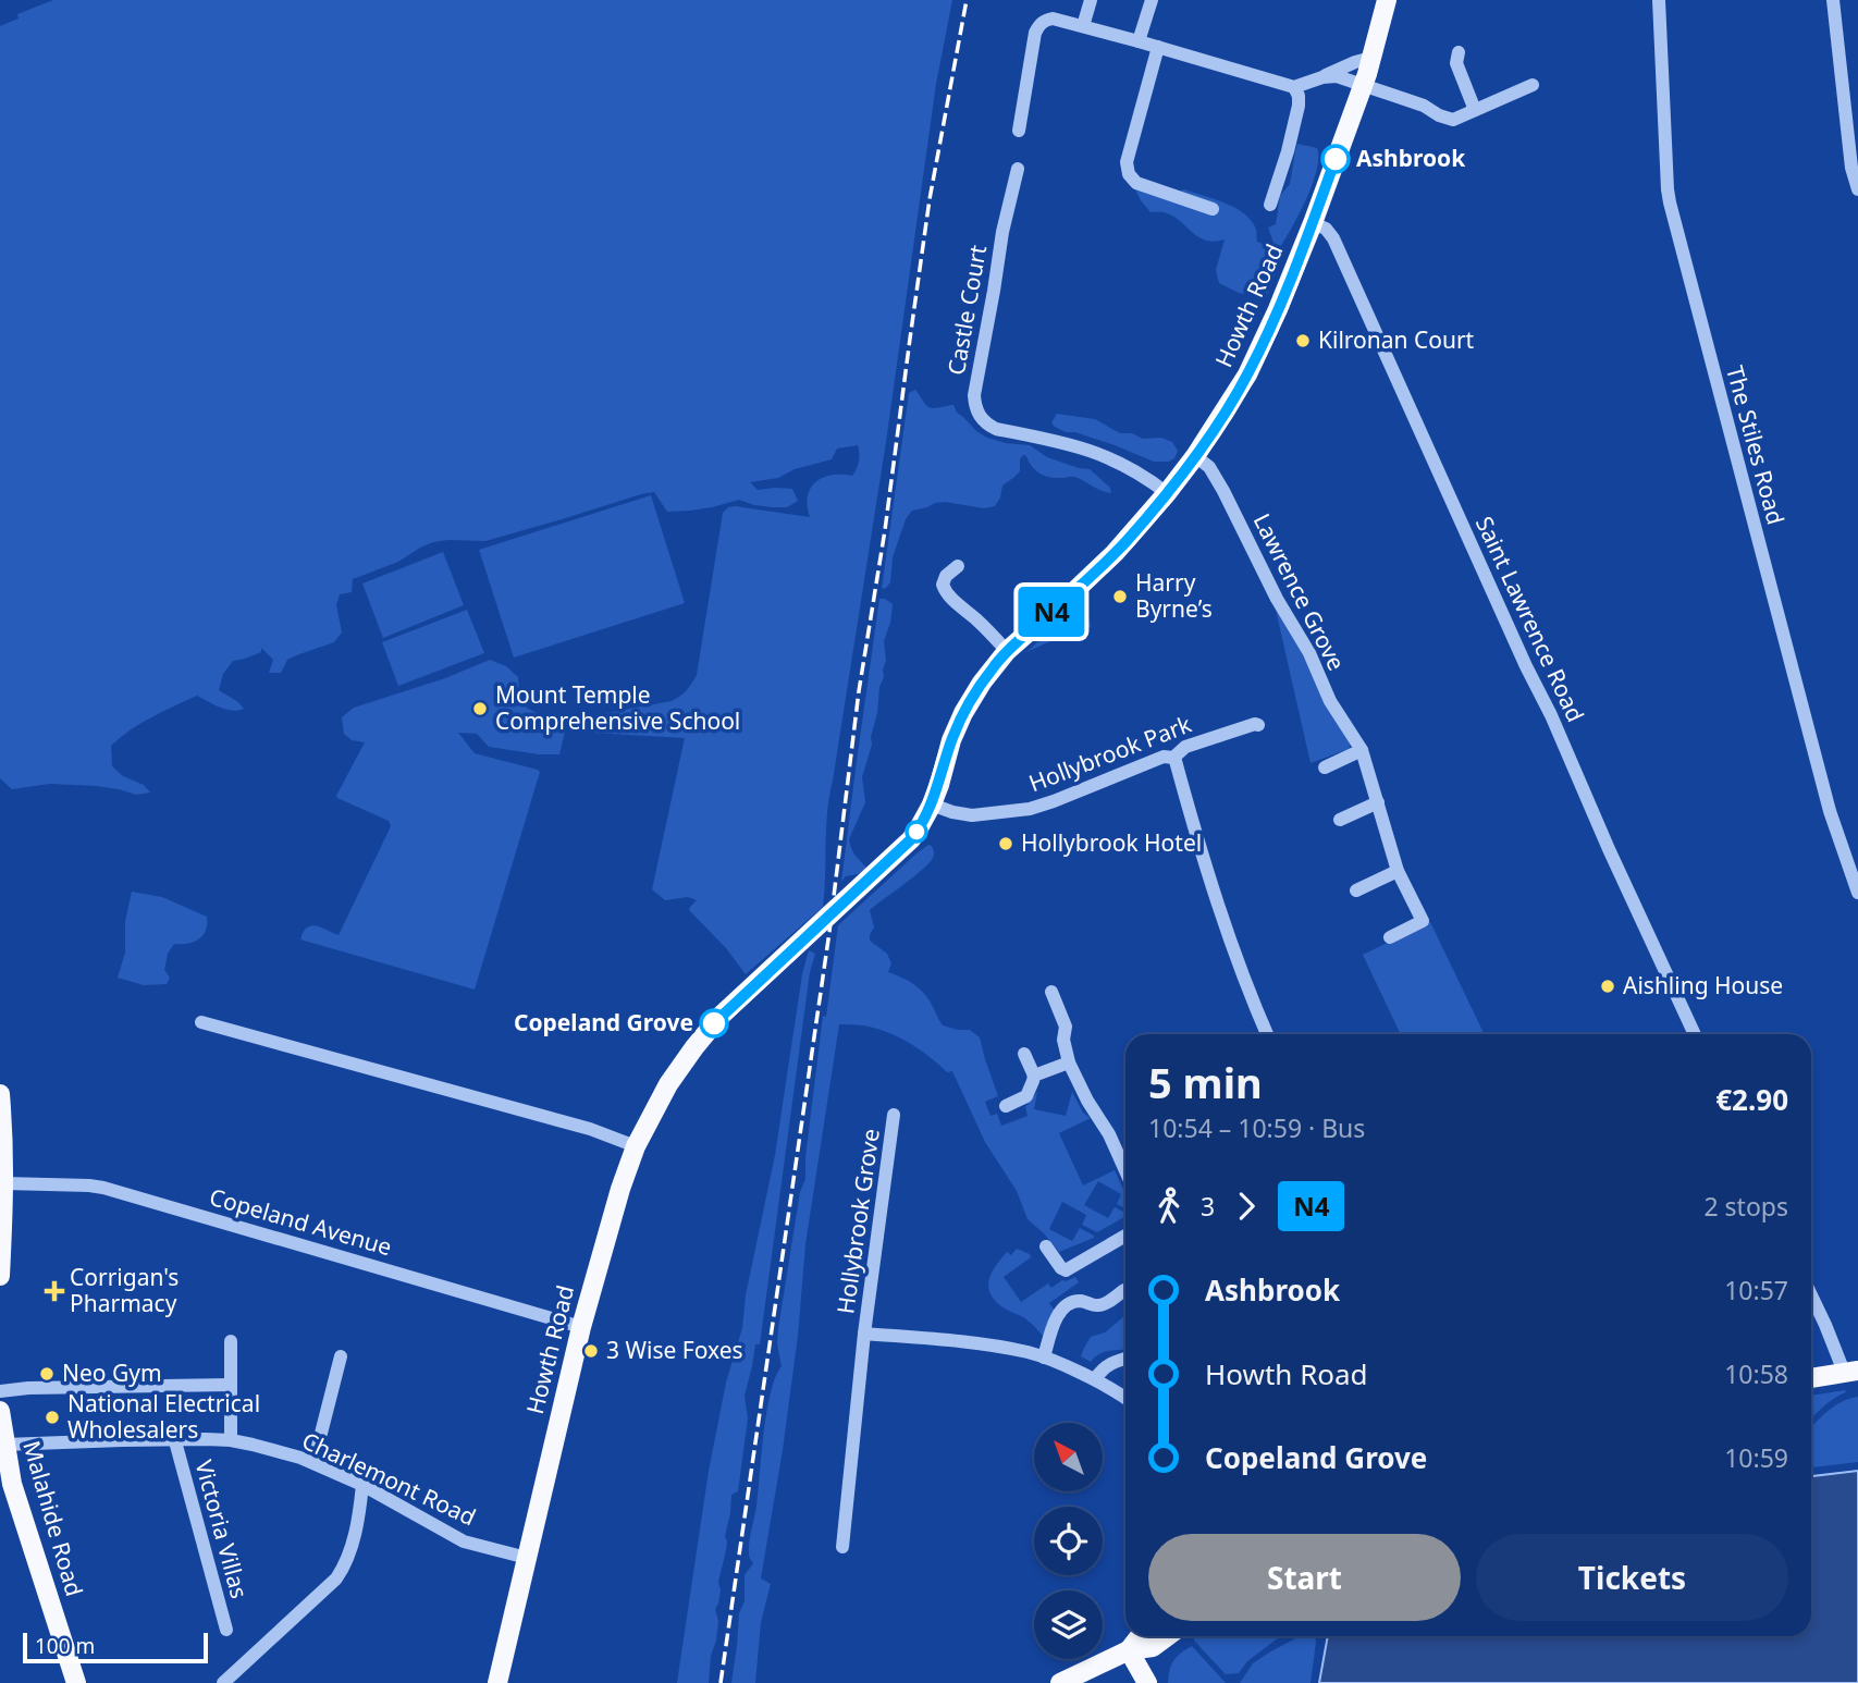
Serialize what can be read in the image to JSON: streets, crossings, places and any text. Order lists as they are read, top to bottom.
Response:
{
  "streets": {
    "main road": ["Howth Road", "Malahide Road"],
    "street": [
      "Castle Court",
      "The Stiles Road",
      "Lawrence Grove",
      "Saint Lawrence Road",
      "Hollybrook Park",
      "Hollybrook Grove",
      "Copeland Avenue",
      "Charlemont Road",
      "Victoria Villas"
    ]
  },
  "crossings": [
    ["Howth Road", "Castle Court"],
    ["Howth Road", "Lawrence Grove"],
    ["Howth Road", "Saint Lawrence Road"],
    ["Howth Road", "Hollybrook Park"],
    ["Howth Road", "Copeland Avenue"],
    ["Howth Road", "Charlemont Road"],
    ["Charlemont Road", "Malahide Road"],
    ["Charlemont Road", "Victoria Villas"]
  ],
  "places": {
    "other": [
      "Ashbrook",
      "Kilronan Court",
      "Harry Byrne’s",
      "Mount Temple Comprehensive School",
      "Hollybrook Hotel",
      "Aishling House",
      "Copeland Grove",
      "3 Wise Foxes",
      "Neo Gym",
      "National Electrical Wholesalers"
    ],
    "health": ["Corrigan's Pharmacy"]
  },
  "lines": ["bus line N4"],
  "scale_bar": "100 m",
  "north": "top left",
  "page": {
    "on_map": "N4",
    "heading": ["5 min", "10:54 – 10:59 · Bus", "€2.90"],
    "legs": ["3", "N4", "2 stops"],
    "list": [
      {
        "name": "Ashbrook",
        "value": "10:57"
      },
      {
        "name": "Howth Road",
        "value": "10:58"
      },
      {
        "name": "Copeland Grove",
        "value": "10:59"
      }
    ],
    "buttons": ["Start", "Tickets"],
    "scale": "100 m"
  }
}
